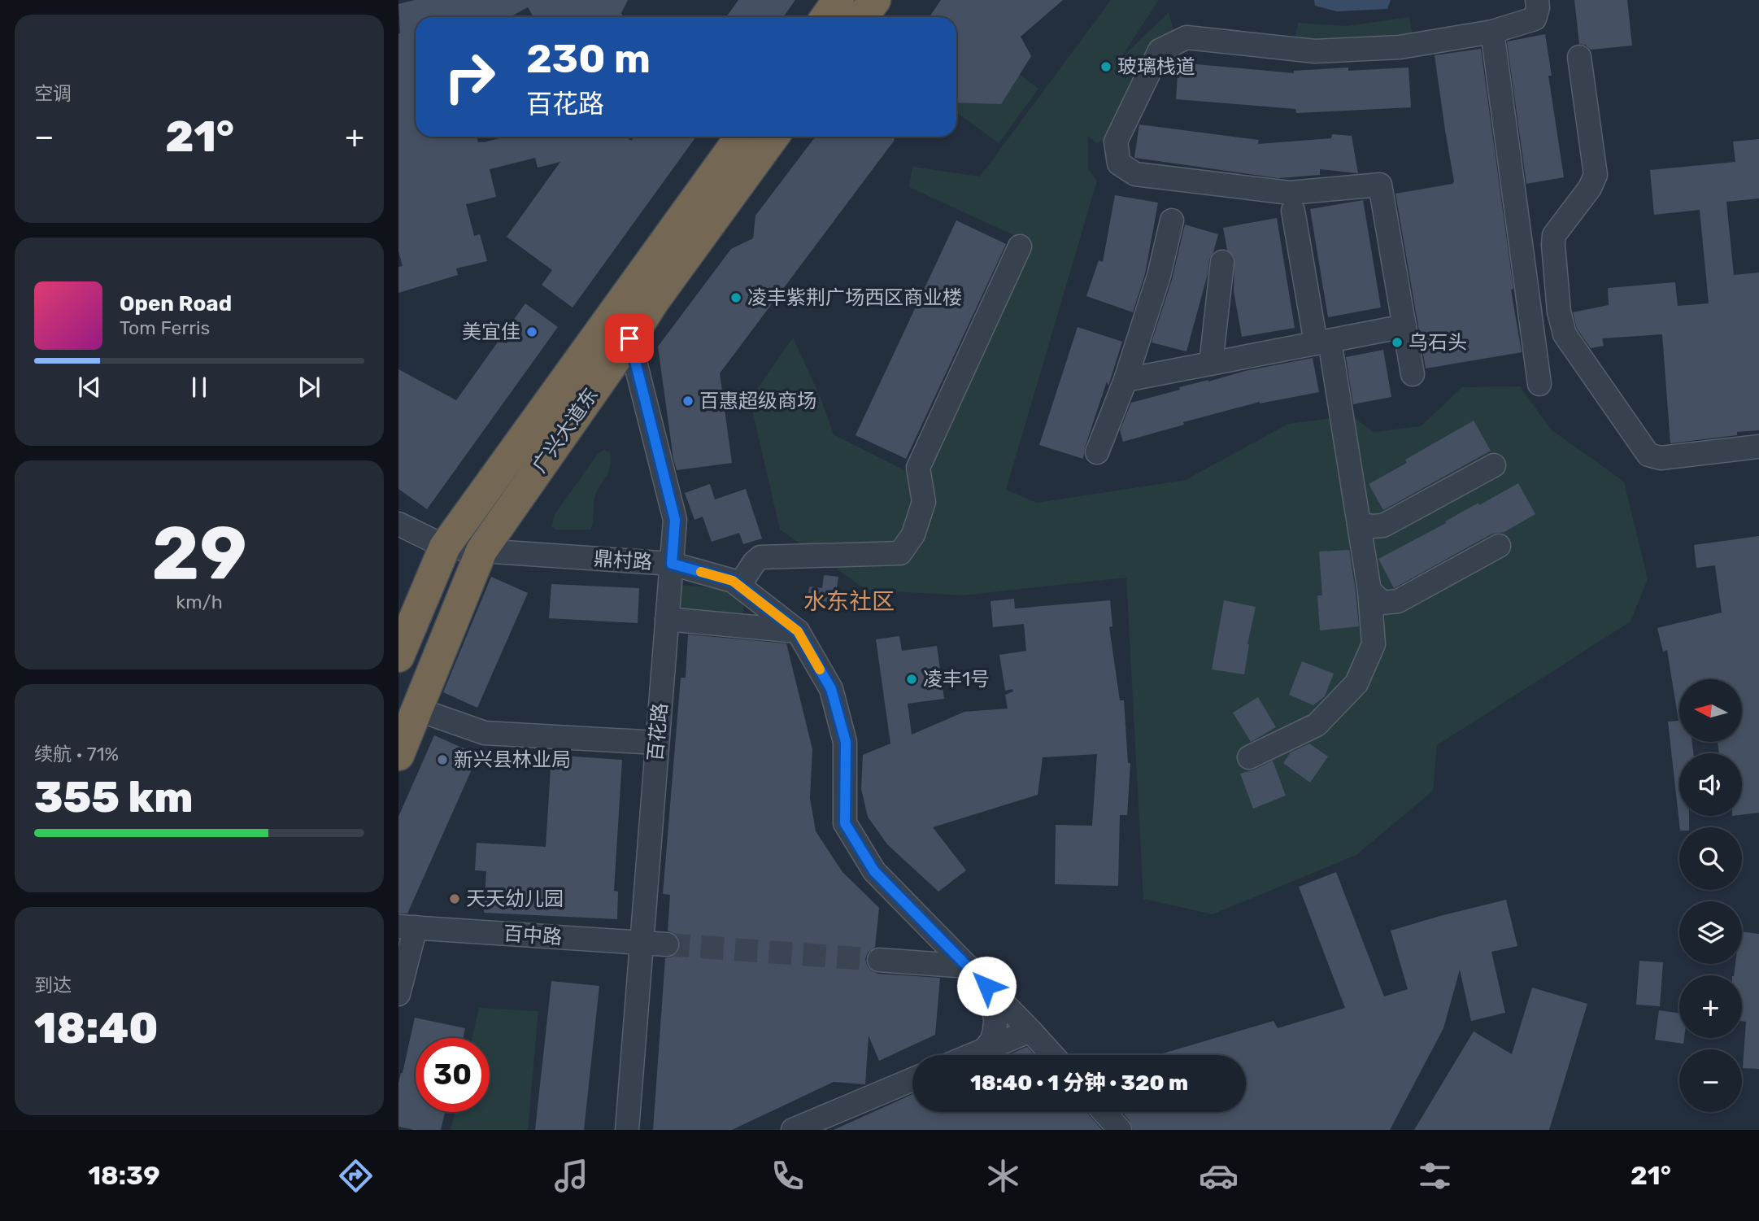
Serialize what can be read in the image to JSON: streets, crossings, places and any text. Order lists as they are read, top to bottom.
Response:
{
  "streets": {
    "highway": ["广兴大道东"],
    "street": ["鼎村路", "百花路", "百中路"]
  },
  "crossings": [
    ["广兴大道东", "鼎村路"],
    ["广兴大道东", "百花路"],
    ["鼎村路", "百花路"],
    ["百花路", "百中路"]
  ],
  "districts": ["水东社区"],
  "places": [
    "玻璃栈道",
    "凌丰紫荆广场西区商业楼",
    "美宜佳",
    "乌石头",
    "百惠超级商场",
    "凌丰1号",
    "新兴县林业局",
    "天天幼儿园"
  ],
  "north": "left",
  "page": {
    "tile": [
      "空调",
      ["29", "km/h"],
      ["续航 · 71%", "355 km"],
      ["到达", "18:40"]
    ],
    "turn": ["230 m", "百花路"],
    "heat": ["−", "21°", "+"],
    "song": ["Open Road", "Tom Ferris"],
    "map_buttons": ["+", "−"],
    "limit": "30",
    "trip": "18:40 · 1 分钟 · 320 m",
    "tabs": ["18:39", "21°"]
  }
}
